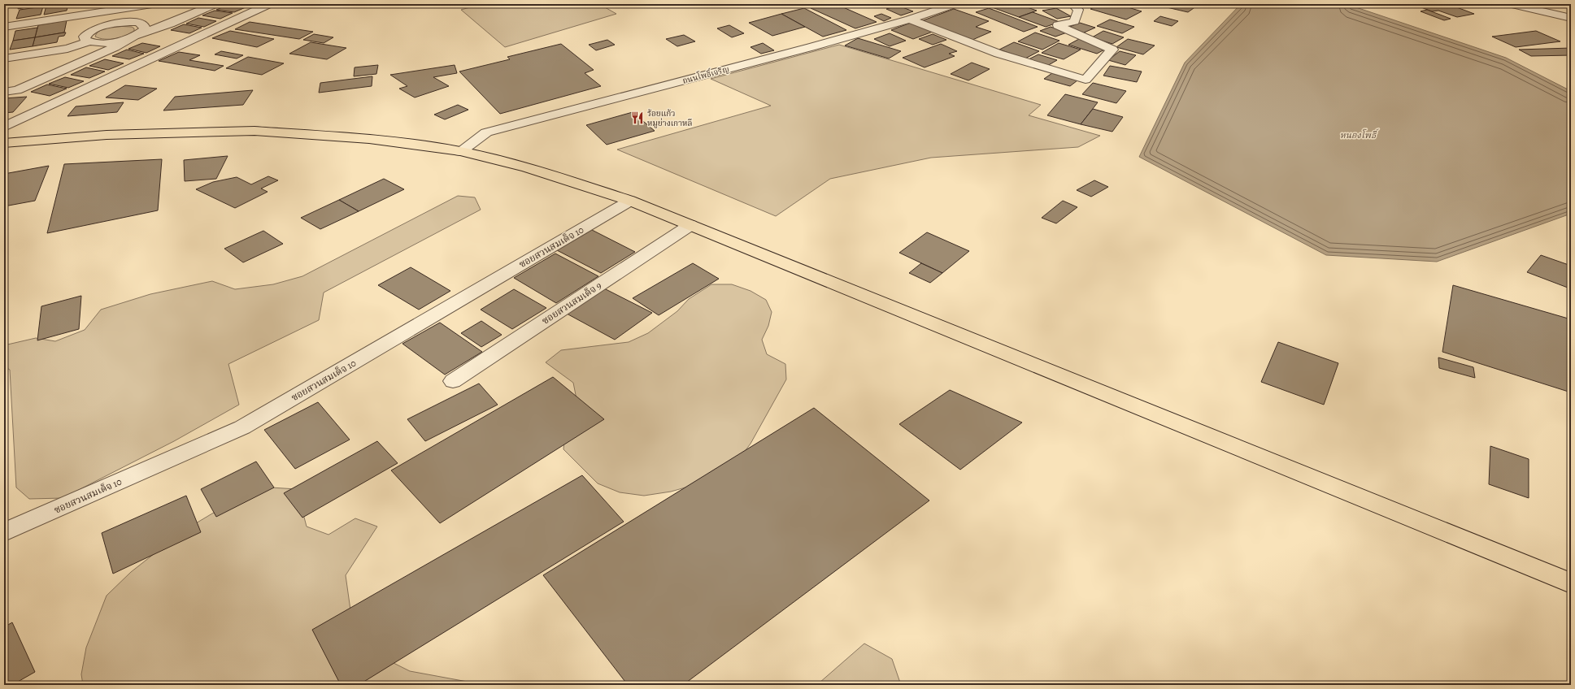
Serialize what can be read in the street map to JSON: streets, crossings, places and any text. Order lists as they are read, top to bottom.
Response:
{
  "streets": {
    "street": ["ถนนโพธิ์เจริญ", "ซอยสวนสมเด็จ 10", "ซอยสวนสมเด็จ 9"]
  },
  "water": ["หนองโพธิ์"],
  "places": {
    "restaurant": ["ร้อยแก้ว หมูย่างเกาหลี"]
  }
}
